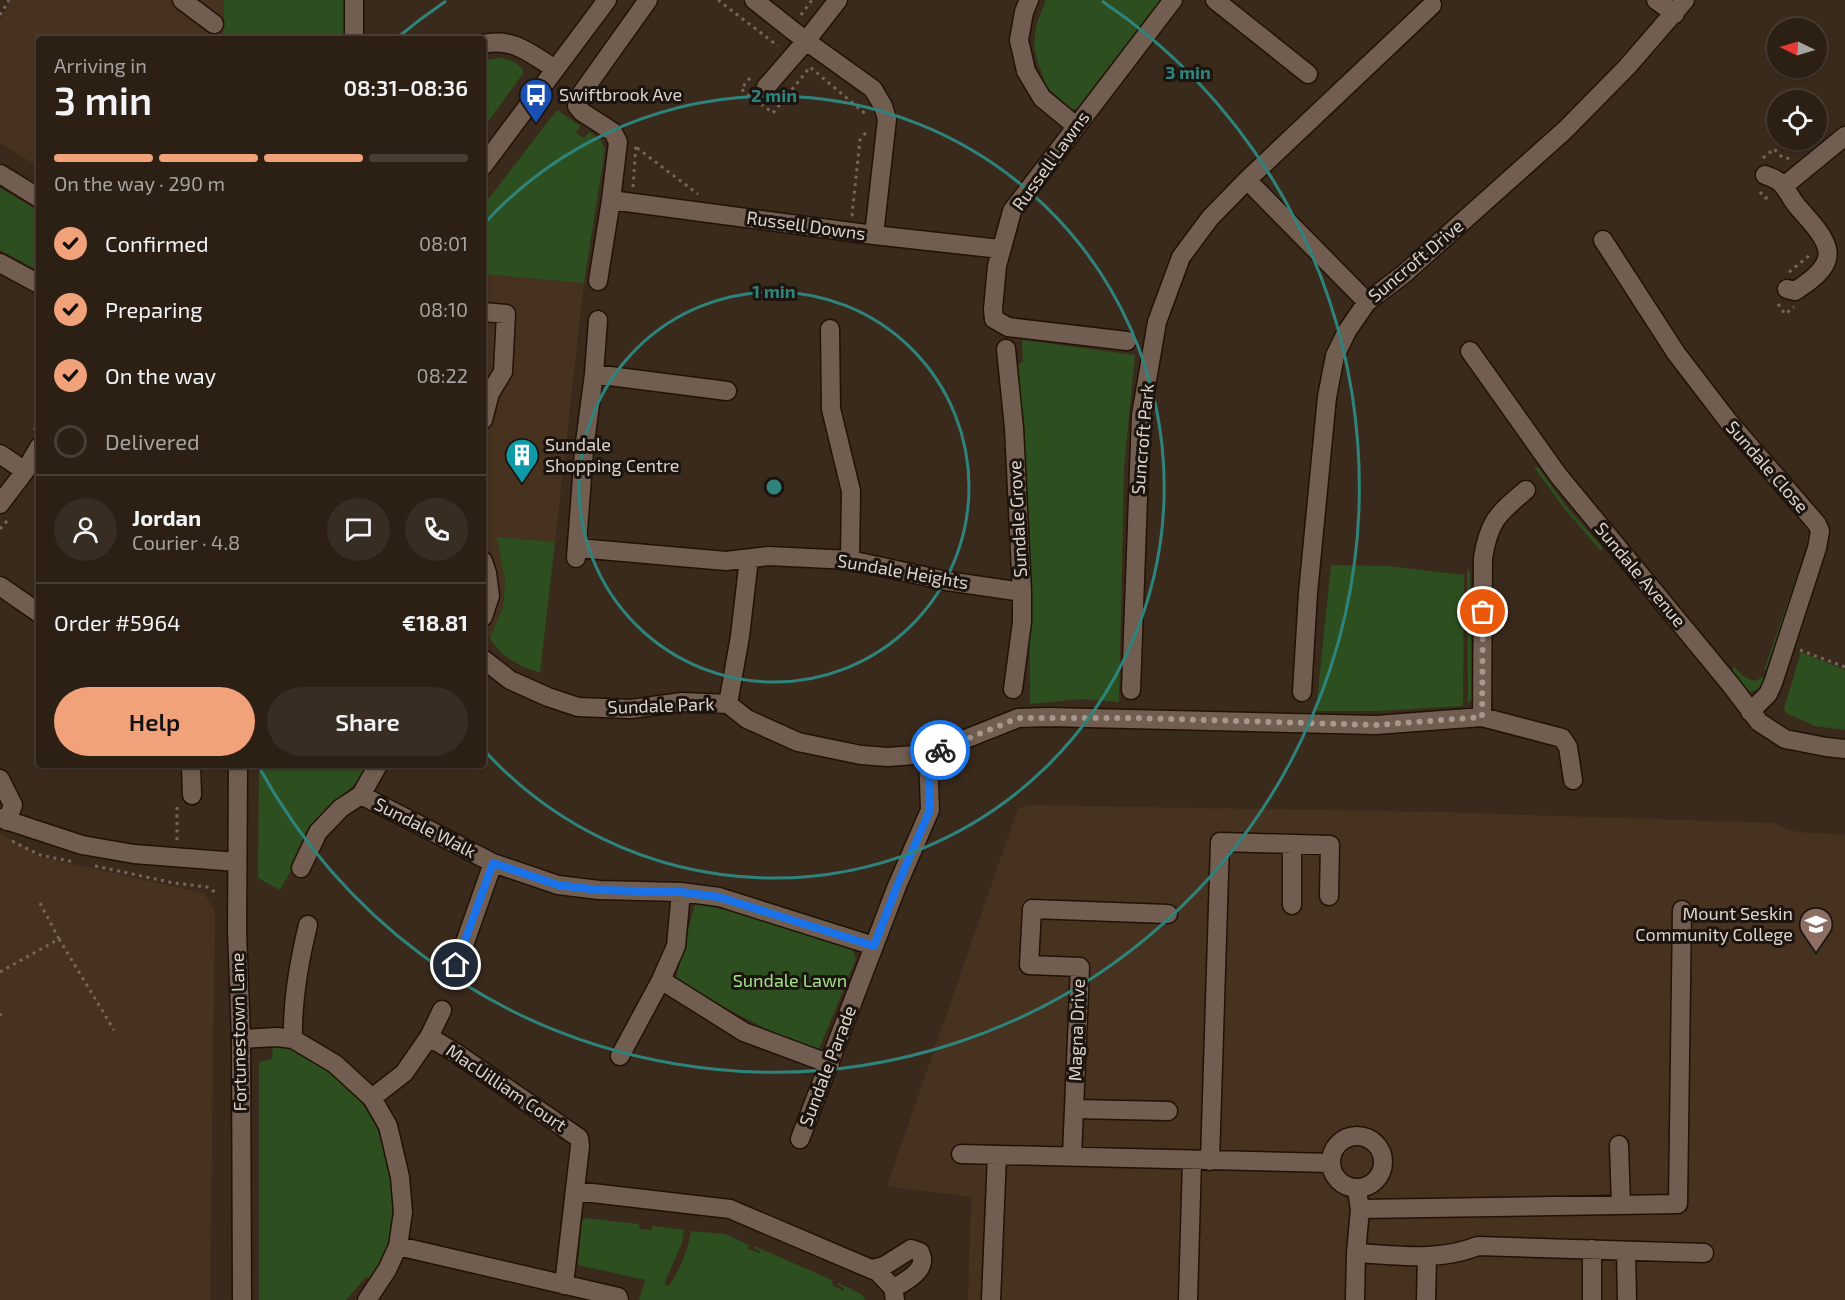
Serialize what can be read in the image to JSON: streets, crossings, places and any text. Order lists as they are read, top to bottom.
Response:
{
  "streets": {
    "street": [
      "Russell Lawns",
      "Russell Downs",
      "Suncroft Drive",
      "Suncroft Park",
      "Sundale Close",
      "Sundale Grove",
      "Sundale Heights",
      "Sundale Avenue",
      "Sundale Park",
      "Sundale Walk",
      "Magna Drive",
      "Fortunestown Lane",
      "Sundale Parade",
      "MacUilliam Court"
    ]
  },
  "crossings": [
    ["Russell Lawns", "Russell Downs"],
    ["Sundale Close", "Sundale Avenue"],
    ["Sundale Grove", "Sundale Heights"],
    ["Sundale Park", "Sundale Parade"],
    ["Sundale Walk", "Sundale Parade"]
  ],
  "parks": ["Sundale Lawn"],
  "places": {
    "bus stop": ["Swiftbrook Ave"],
    "building": ["Sundale Shopping Centre"],
    "school or university": ["Mount Seskin Community College"]
  },
  "north": "left",
  "page": {
    "heading": ["3 min", "Arriving in", "08:31–08:36"],
    "panel": [
      "Jordan",
      "Courier · 4.8",
      "Order #5964",
      "€18.81"
    ],
    "bar": "On the way · 290 m",
    "list": [
      ["Confirmed", "08:01"],
      ["Preparing", "08:10"],
      ["On the way", "08:22"],
      "Delivered"
    ],
    "buttons": ["Help", "Share"]
  },
  "rings": ["3 min", "2 min", "1 min"]
}
